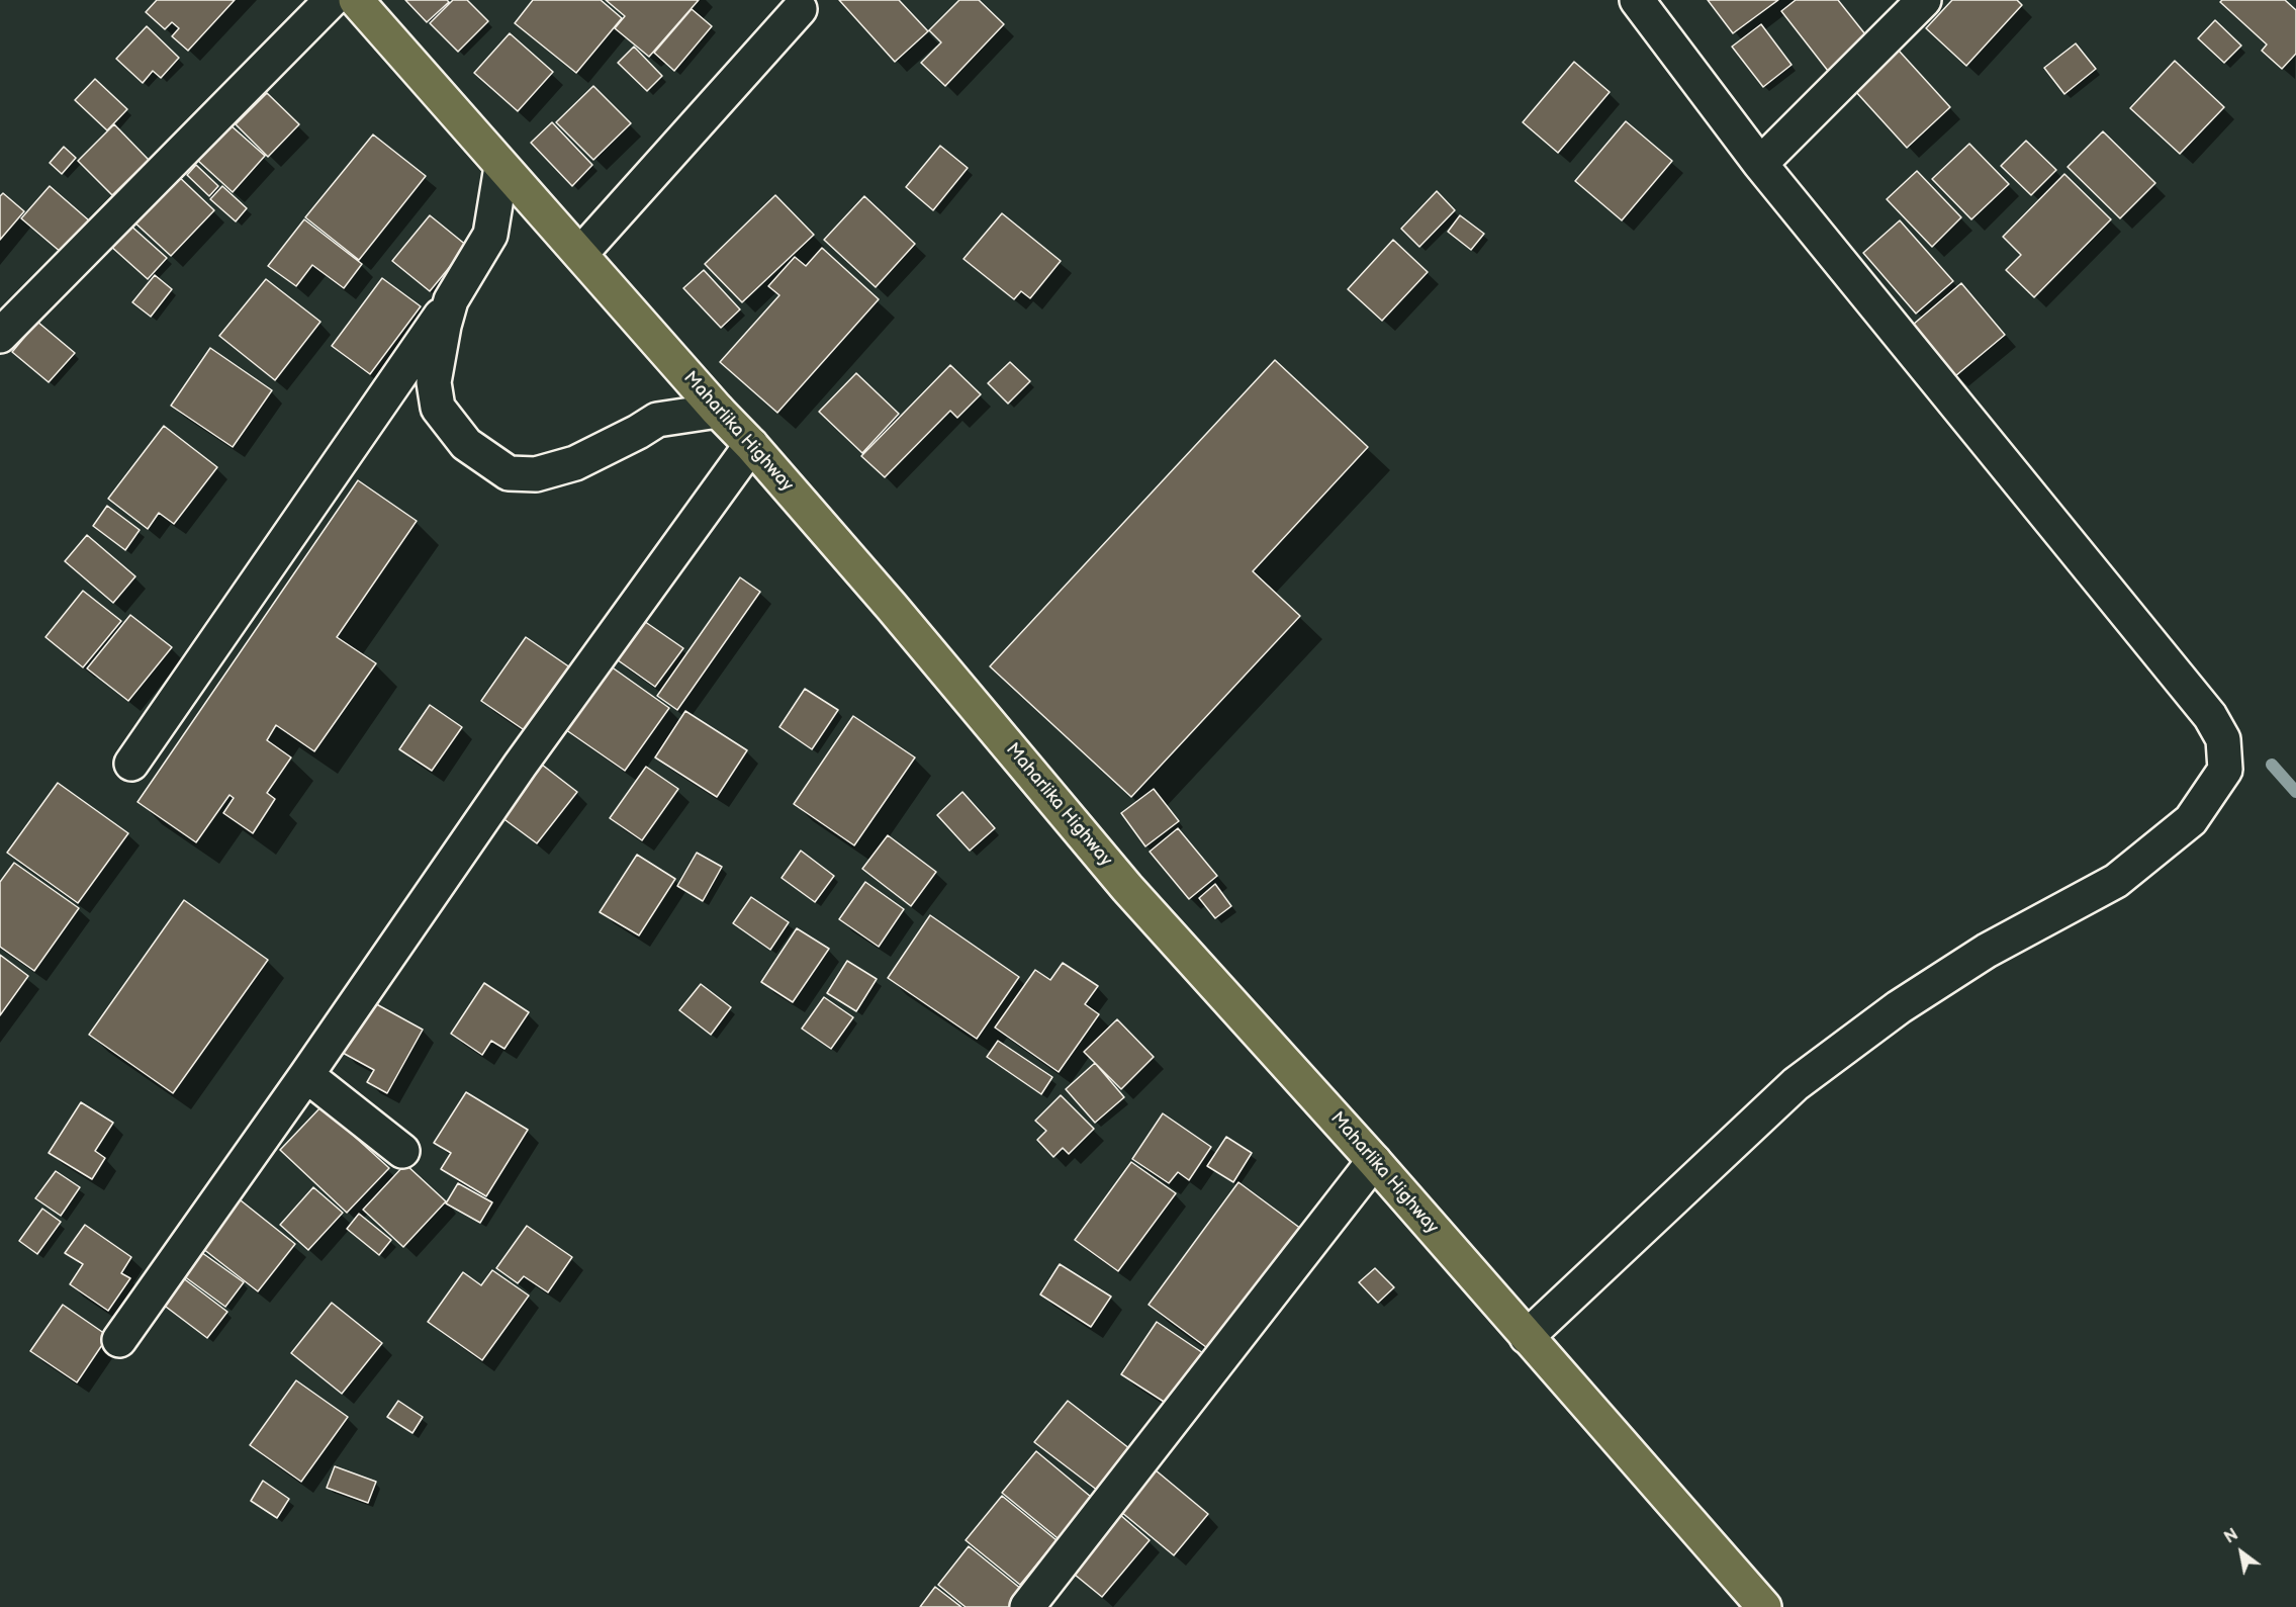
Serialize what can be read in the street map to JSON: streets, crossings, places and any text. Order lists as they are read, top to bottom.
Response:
{
  "streets": {
    "main road": ["Maharlika Highway"]
  },
  "north": "top left"
}
